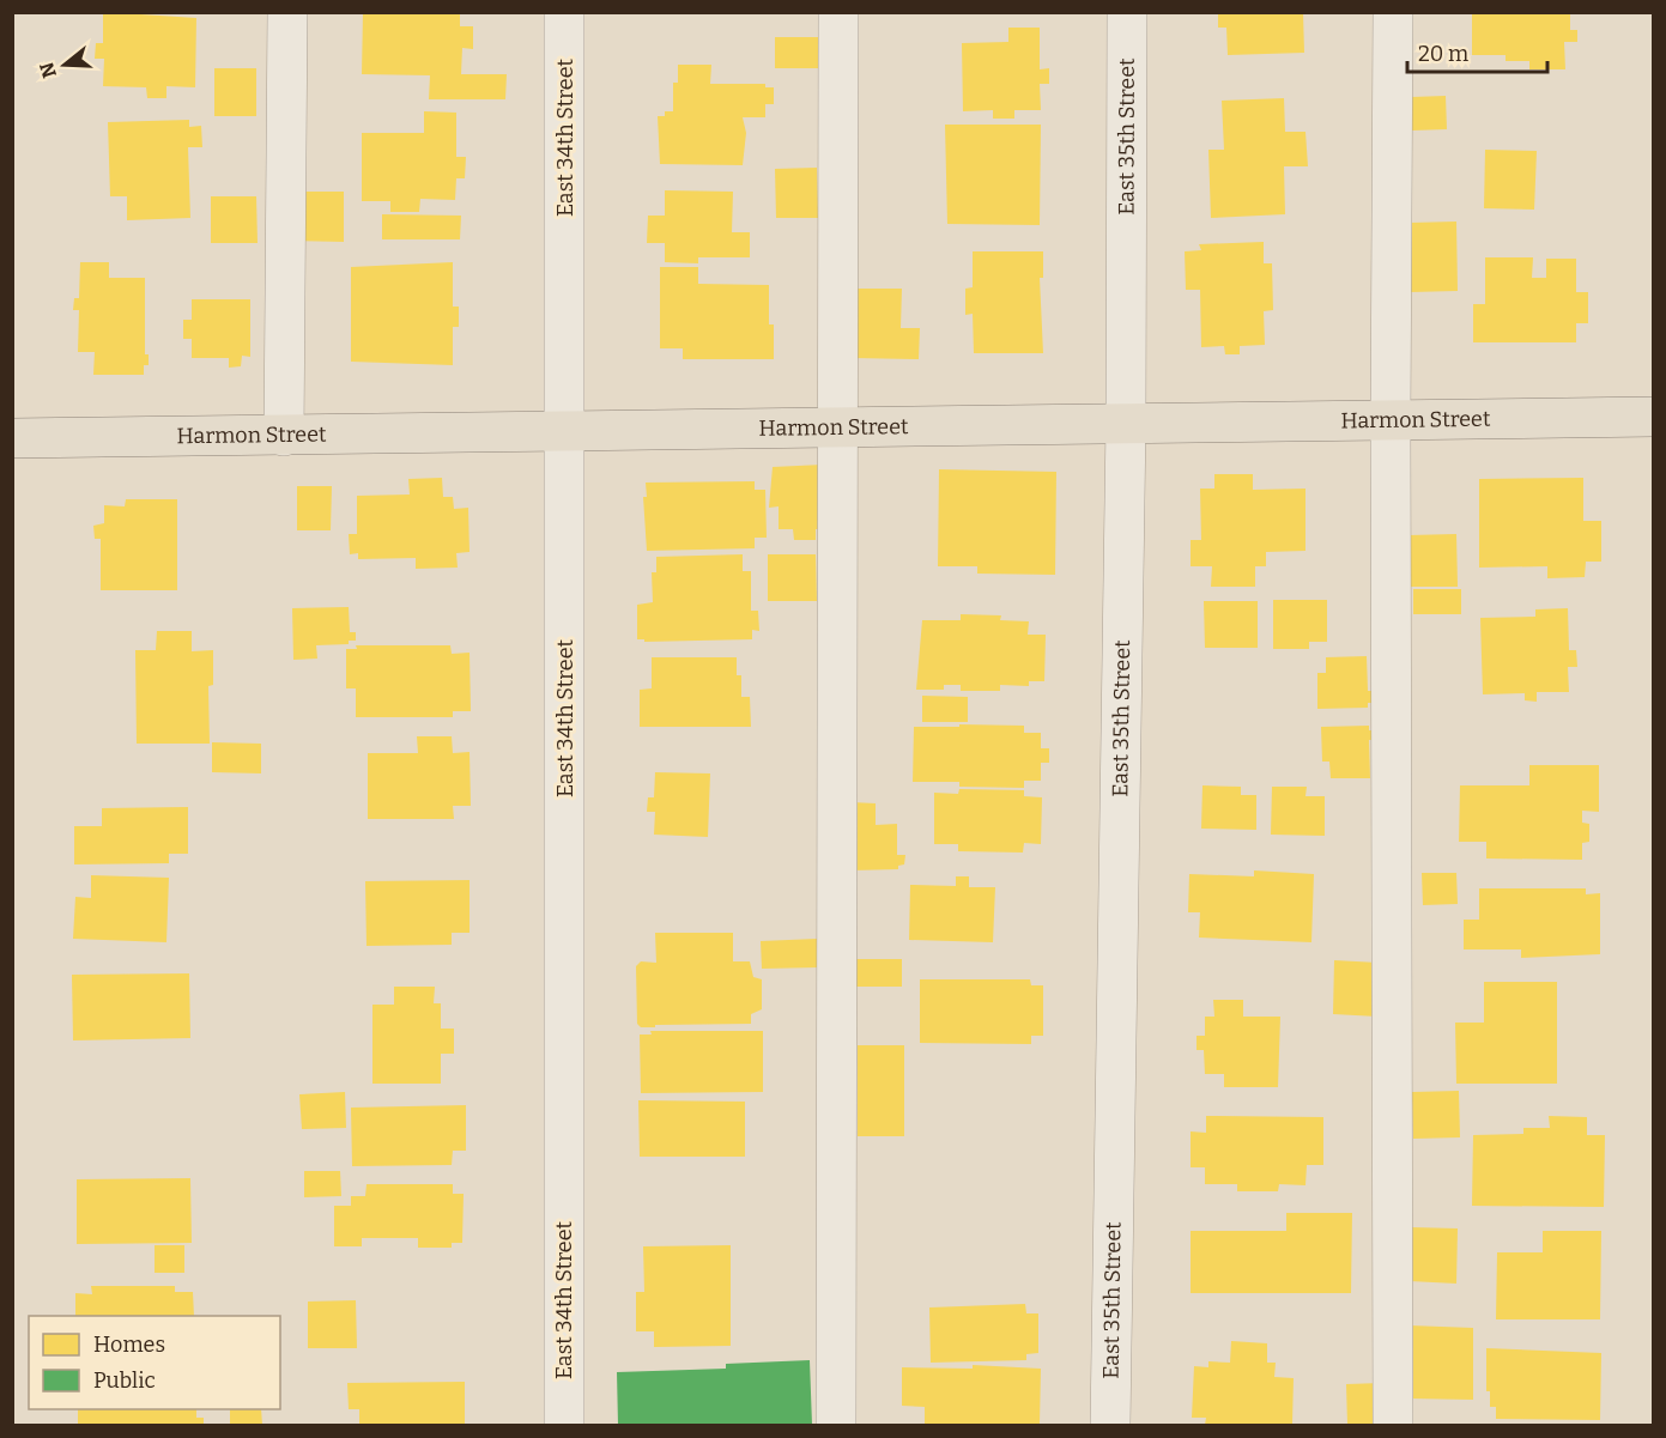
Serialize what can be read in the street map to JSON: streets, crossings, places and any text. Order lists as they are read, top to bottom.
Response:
{
  "streets": {
    "main road": ["Harmon Street"],
    "street": ["East 34th Street", "East 35th Street"]
  },
  "crossings": [
    ["East 34th Street", "Harmon Street"],
    ["East 35th Street", "Harmon Street"]
  ],
  "legend": ["Homes", "Public"],
  "scale_bar": "20 m",
  "north": "left"
}
